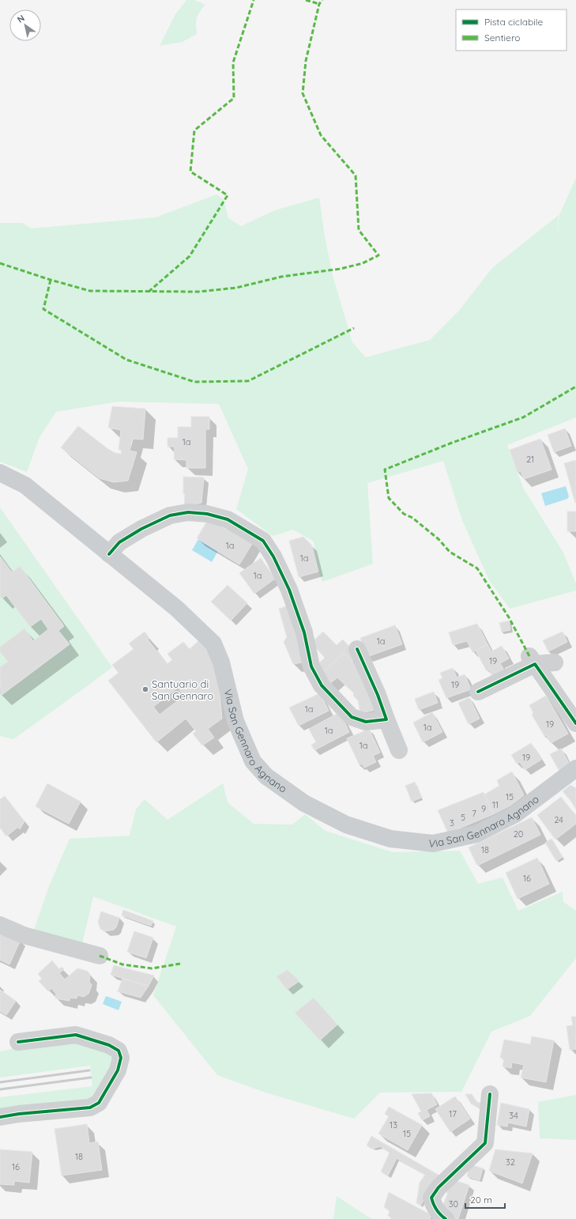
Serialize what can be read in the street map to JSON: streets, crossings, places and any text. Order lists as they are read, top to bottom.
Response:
{
  "streets": {
    "main road": ["Via San Gennaro Agnano"]
  },
  "places": ["Santuario di San Gennaro"],
  "house_numbers": [
    "1a",
    "21",
    "1a",
    "1a",
    "1a",
    "1a",
    "19",
    "19",
    "1a",
    "19",
    "1a",
    "1a",
    "1a",
    "19",
    "15",
    "11",
    "9",
    "7",
    "5",
    "24",
    "3",
    "20",
    "18",
    "16",
    "17",
    "34",
    "13",
    "15",
    "18",
    "32",
    "16",
    "30"
  ],
  "legend": ["Pista ciclabile", "Sentiero"],
  "scale_bar": "20 m",
  "north": "top left"
}
